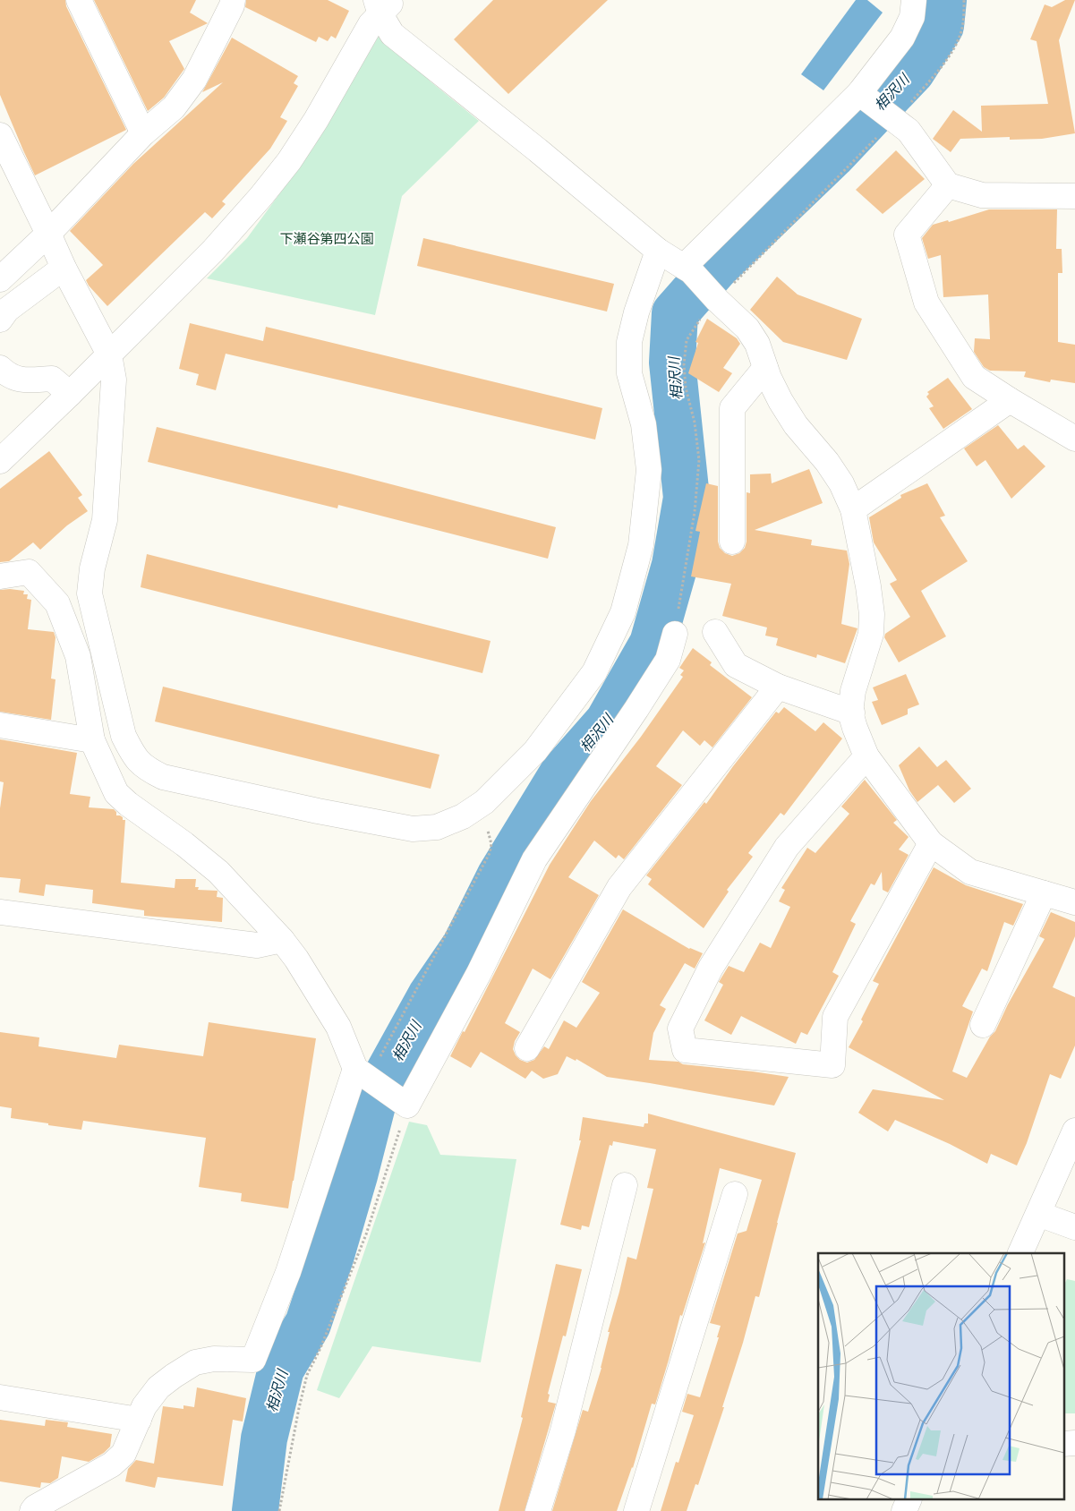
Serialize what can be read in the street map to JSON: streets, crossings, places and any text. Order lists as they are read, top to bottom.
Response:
{
  "water": ["相沢川"],
  "parks": ["下瀬谷第四公園"]
}
